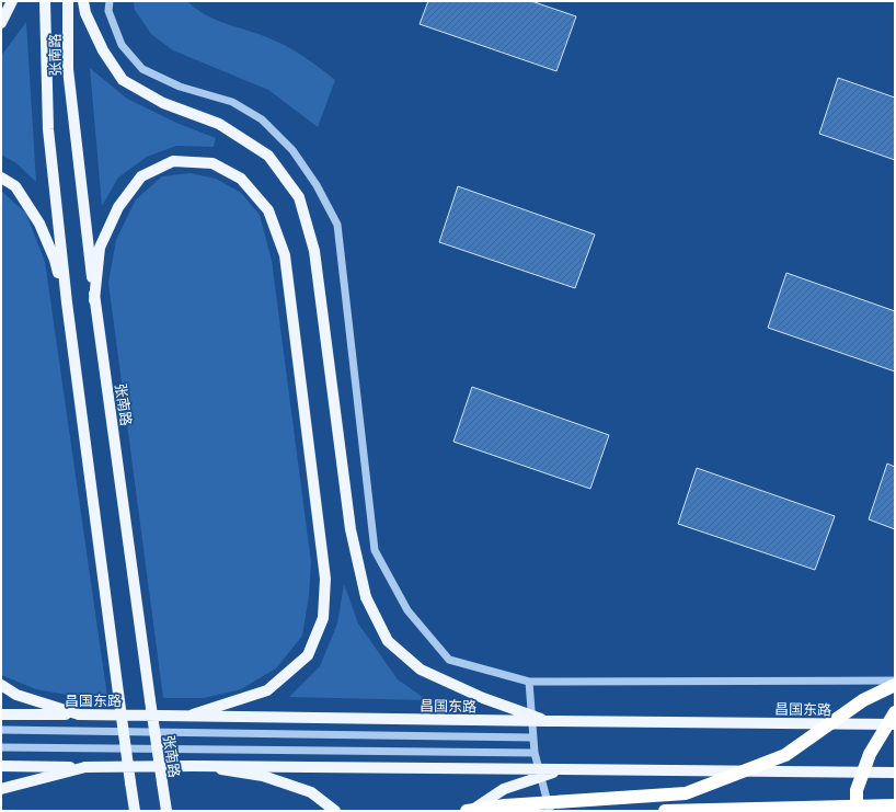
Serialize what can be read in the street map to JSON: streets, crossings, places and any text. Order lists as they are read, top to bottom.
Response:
{
  "streets": {
    "main road": ["张南路", "昌国东路"]
  }
}
